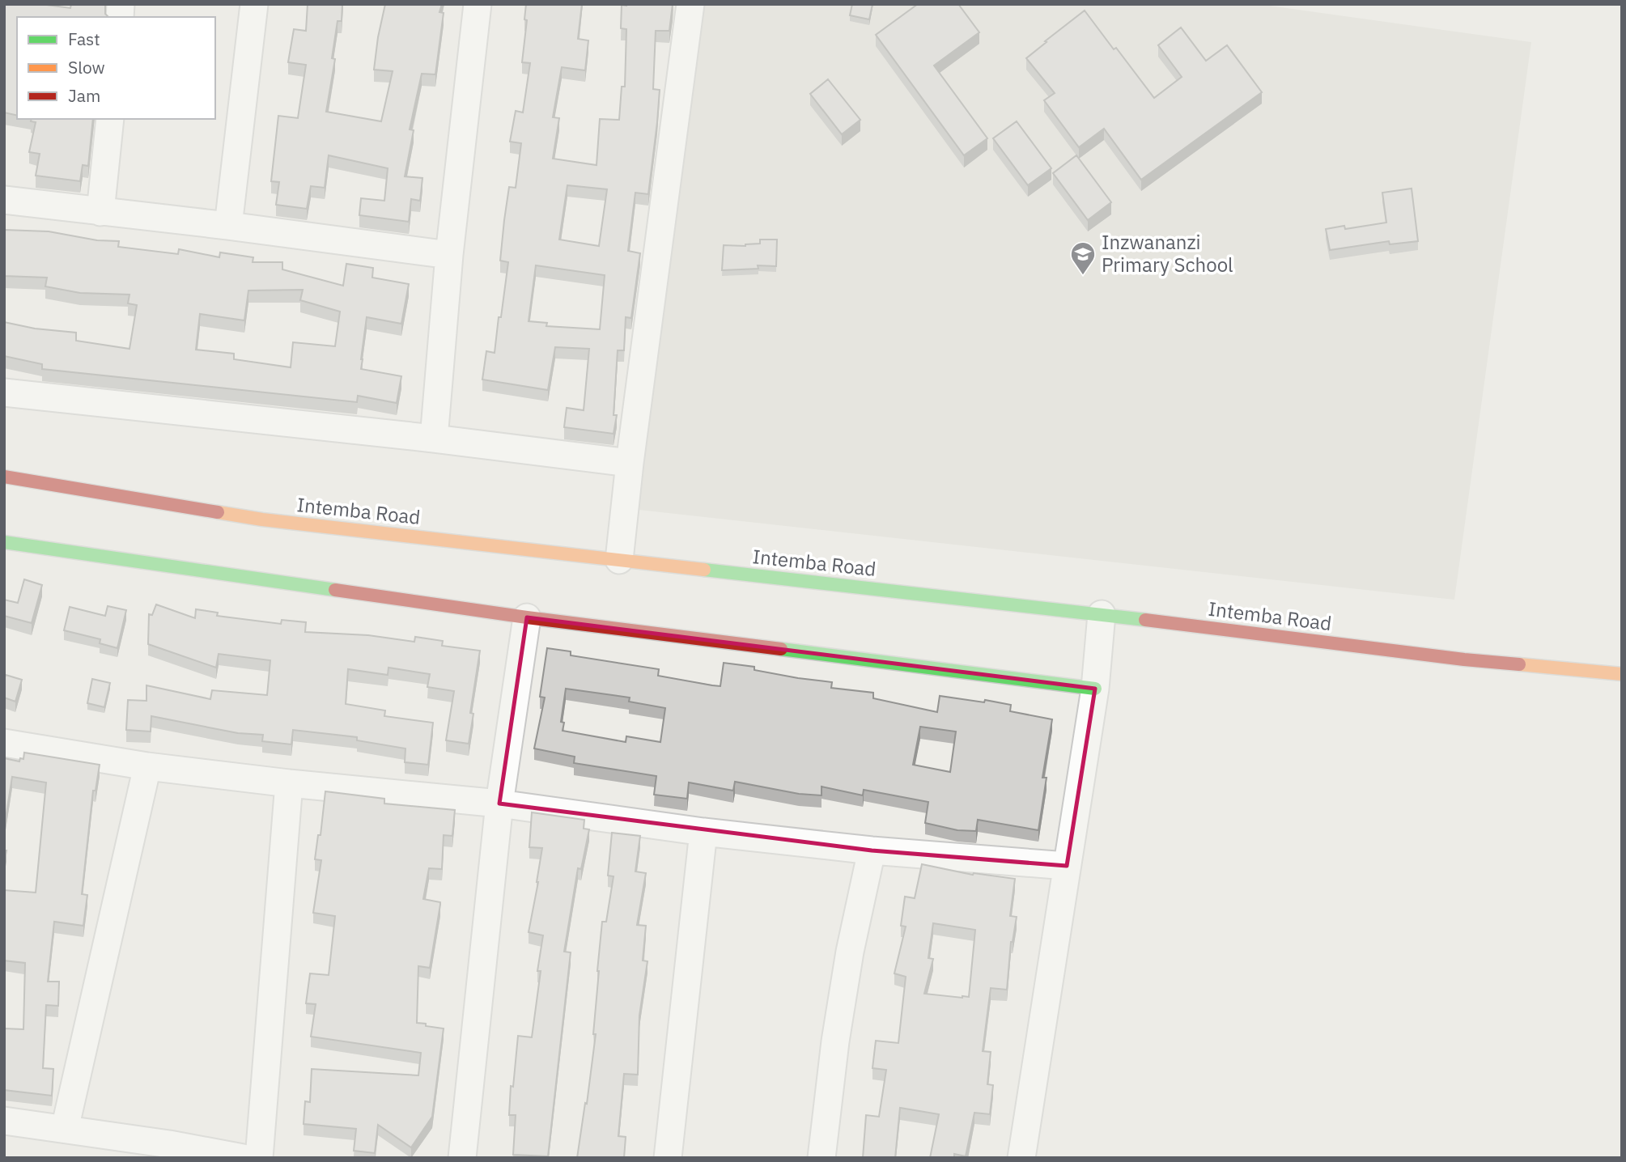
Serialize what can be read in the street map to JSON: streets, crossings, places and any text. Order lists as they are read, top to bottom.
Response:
{
  "streets": {
    "street": ["Intemba Road"]
  },
  "places": {
    "school or university": ["Inzwananzi Primary School"]
  },
  "legend": ["Fast", "Slow", "Jam"]
}
